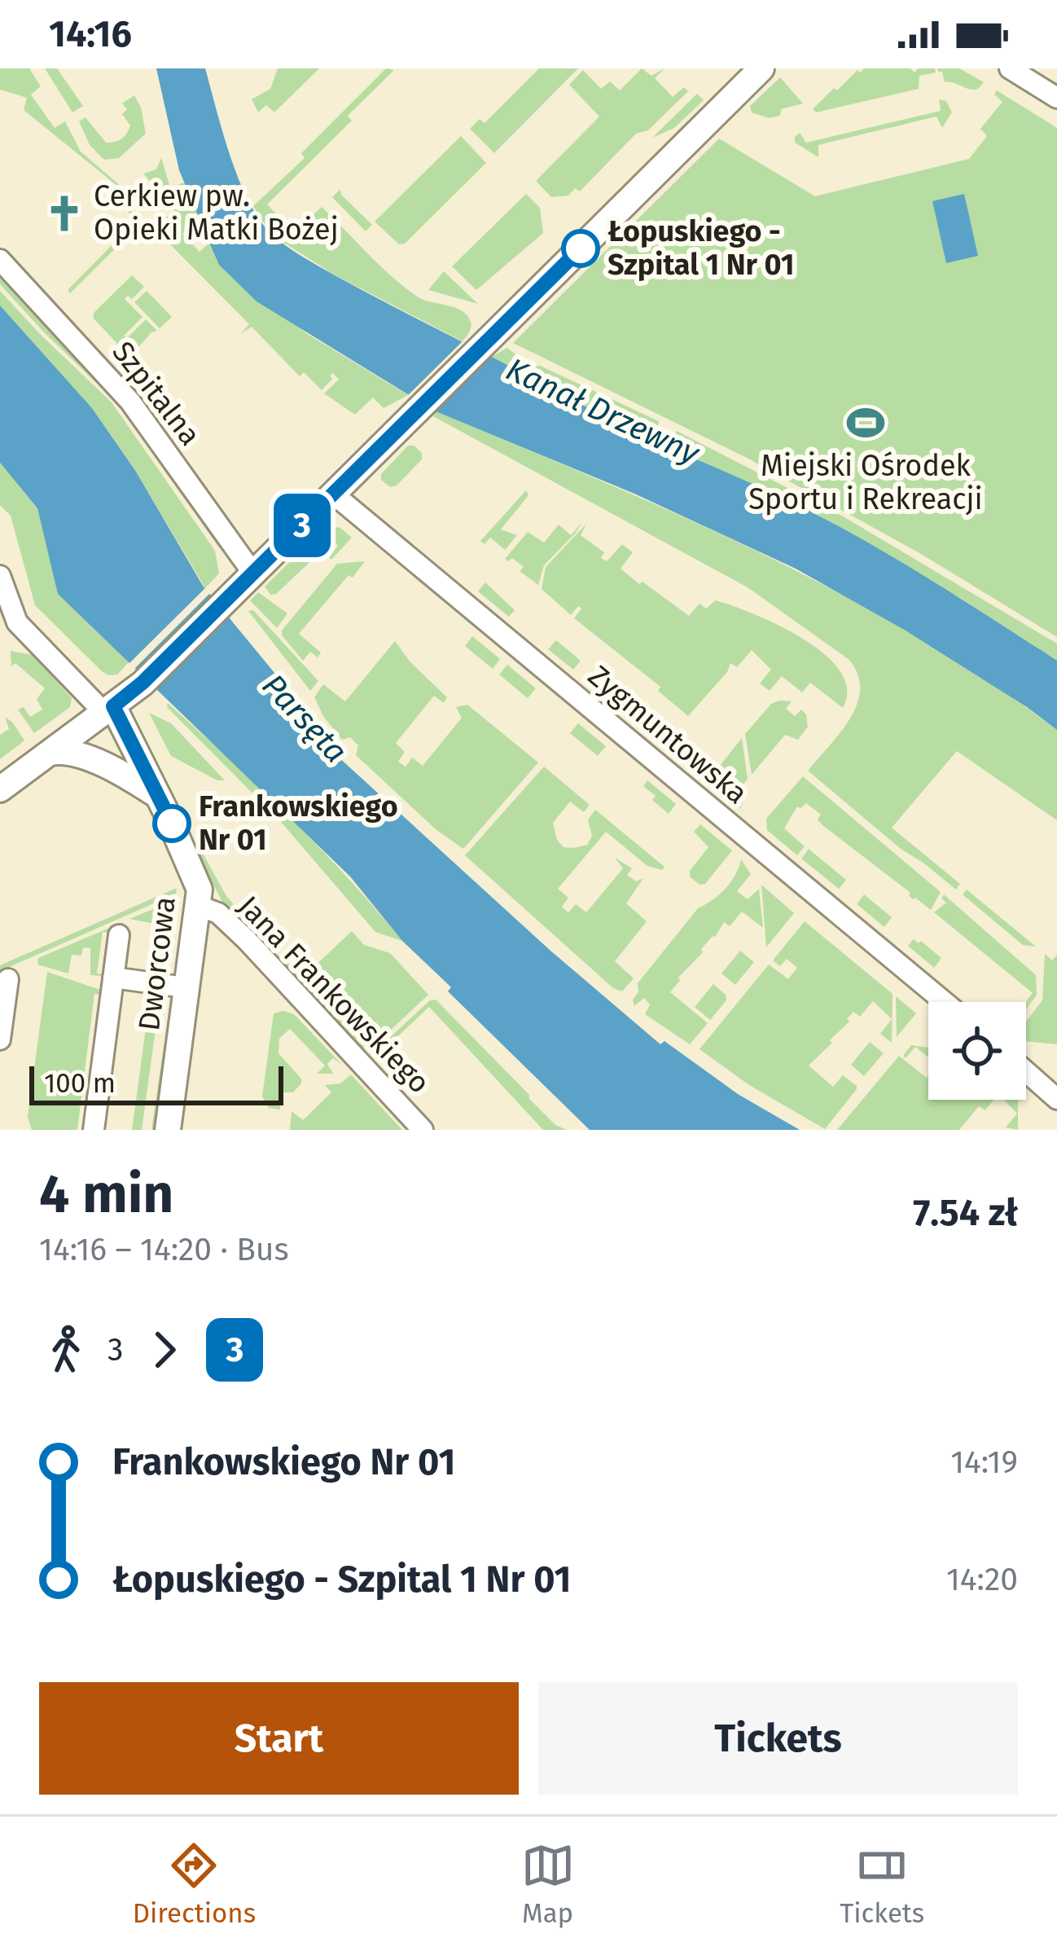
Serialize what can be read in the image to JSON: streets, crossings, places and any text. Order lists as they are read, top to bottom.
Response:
{
  "streets": {
    "street": [
      "Szpitalna",
      "Zygmuntowska",
      "Dworcowa",
      "Jana Frankowskiego"
    ]
  },
  "crossings": [
    ["Dworcowa", "Jana Frankowskiego"]
  ],
  "water": ["Kanał Drzewny", "Parsęta"],
  "places": {
    "church": ["Cerkiew pw. Opieki Matki Bożej"],
    "other": ["Łopuskiego - Szpital 1 Nr 01", "Frankowskiego Nr 01"],
    "sports": ["Miejski Ośrodek Sportu i Rekreacji"]
  },
  "lines": ["bus line 3"],
  "scale_bar": "100 m",
  "page": {
    "status": "14:16",
    "on_map": "3",
    "scale": "100 m",
    "heading": ["4 min", "14:16 – 14:20 · Bus", "7.54 zł"],
    "legs": ["3", "3"],
    "list": [
      {
        "name": "Frankowskiego Nr 01",
        "value": "14:19"
      },
      {
        "name": "Łopuskiego - Szpital 1 Nr 01",
        "value": "14:20"
      }
    ],
    "buttons": ["Start", "Tickets"],
    "tabs": ["Directions", "Map", "Tickets"]
  }
}
